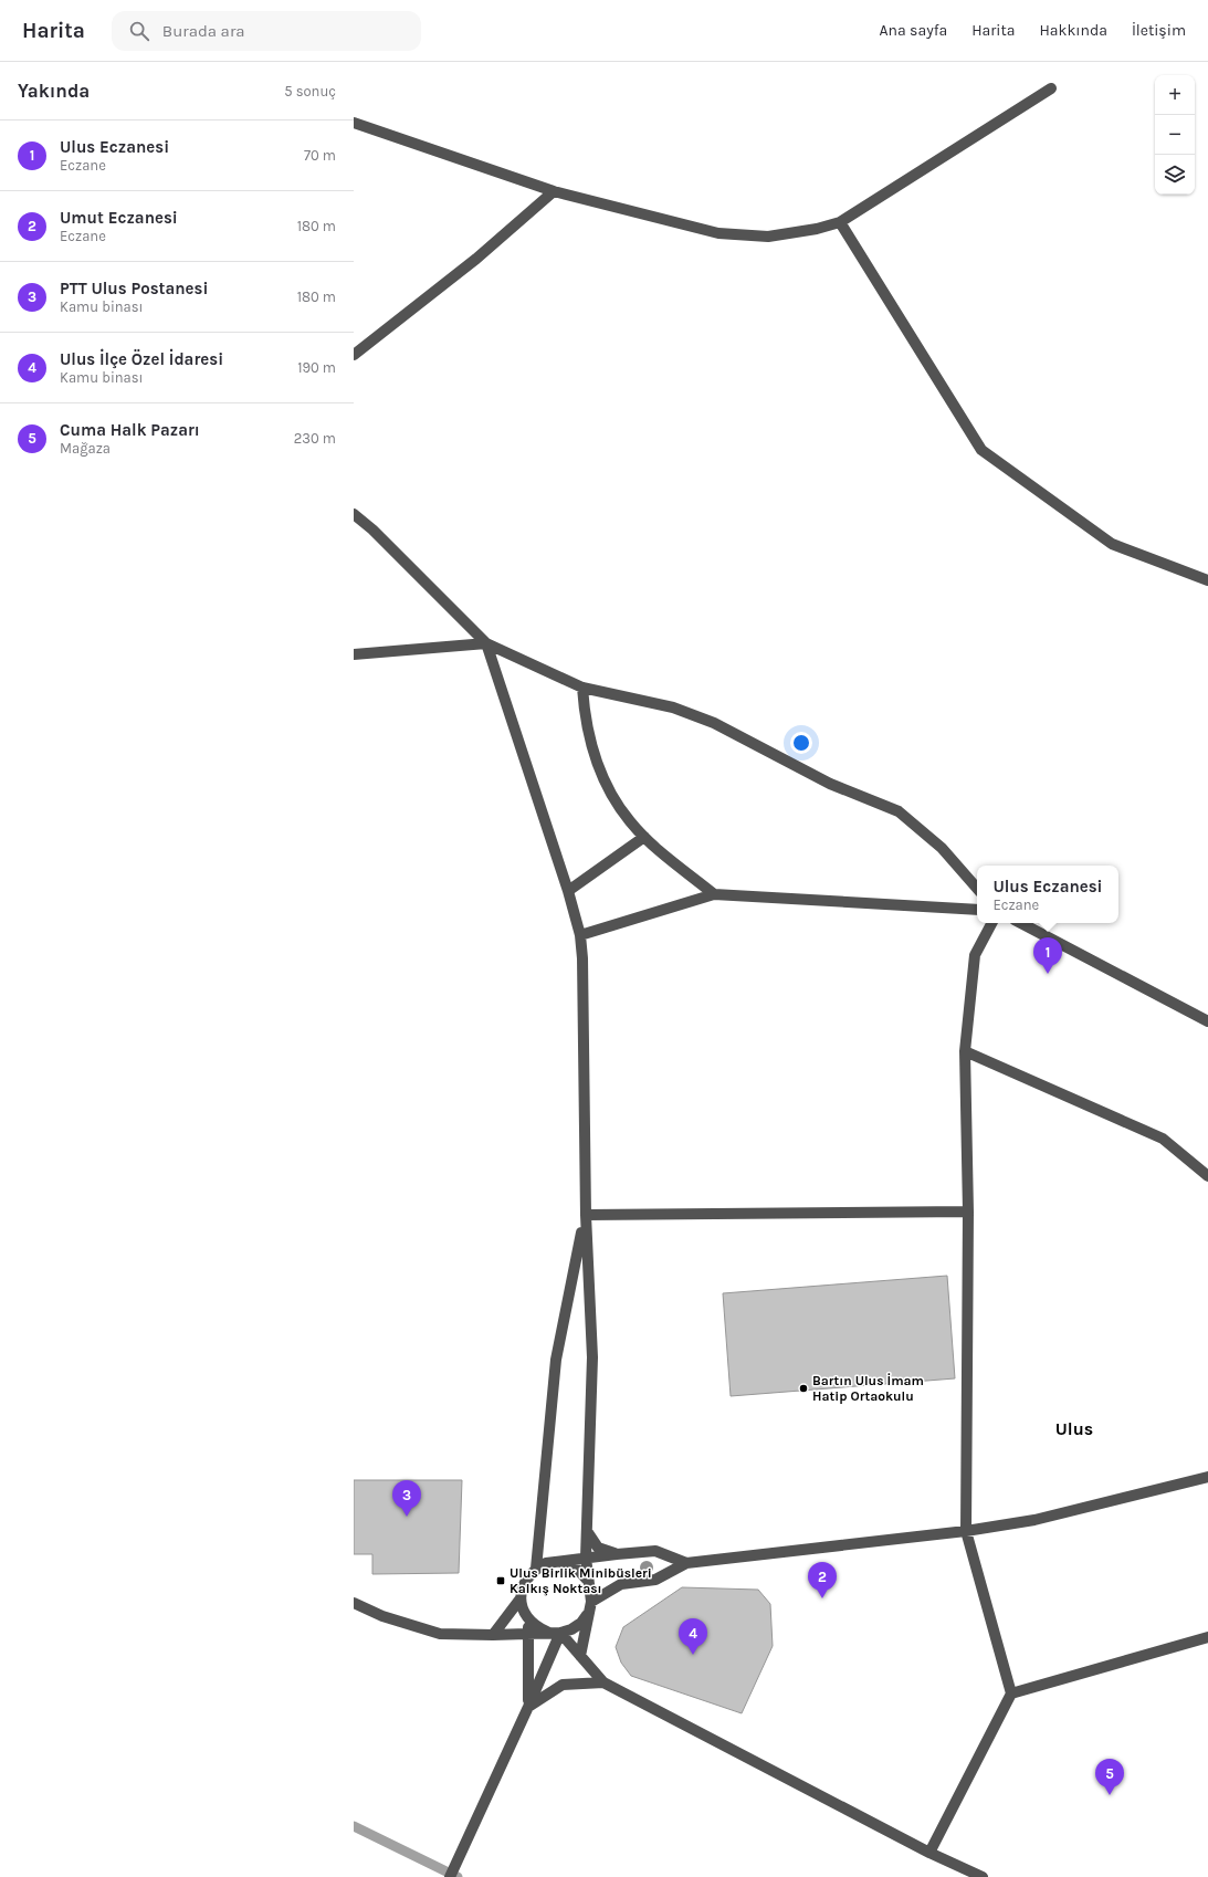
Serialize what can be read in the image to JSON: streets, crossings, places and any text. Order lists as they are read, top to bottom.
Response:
{
  "districts": ["Ulus"],
  "places": {
    "other": ["Bartın Ulus İmam Hatip Ortaokulu"],
    "transit": ["Ulus Birlik Minibüsleri Kalkış Noktası"]
  },
  "page": {
    "header": "Harita",
    "search": "Burada ara",
    "nav": [
      "Ana sayfa",
      "Harita",
      "Hakkında",
      "İletişim"
    ],
    "heading": ["Yakında", "5 sonuç"],
    "map_buttons": ["+", "−"],
    "list": [
      {
        "mark": "1",
        "name": "Ulus Eczanesi",
        "note": "Eczane",
        "value": "70 m"
      },
      {
        "mark": "2",
        "name": "Umut Eczanesi",
        "note": "Eczane",
        "value": "180 m"
      },
      {
        "mark": "3",
        "name": "PTT Ulus Postanesi",
        "note": "Kamu binası",
        "value": "180 m"
      },
      {
        "mark": "4",
        "name": "Ulus İlçe Özel İdaresi",
        "note": "Kamu binası",
        "value": "190 m"
      },
      {
        "mark": "5",
        "name": "Cuma Halk Pazarı",
        "note": "Mağaza",
        "value": "230 m"
      }
    ],
    "popup": ["Ulus Eczanesi", "Eczane"],
    "pins": [
      "1",
      "3",
      "2",
      "4",
      "5"
    ]
  }
}
